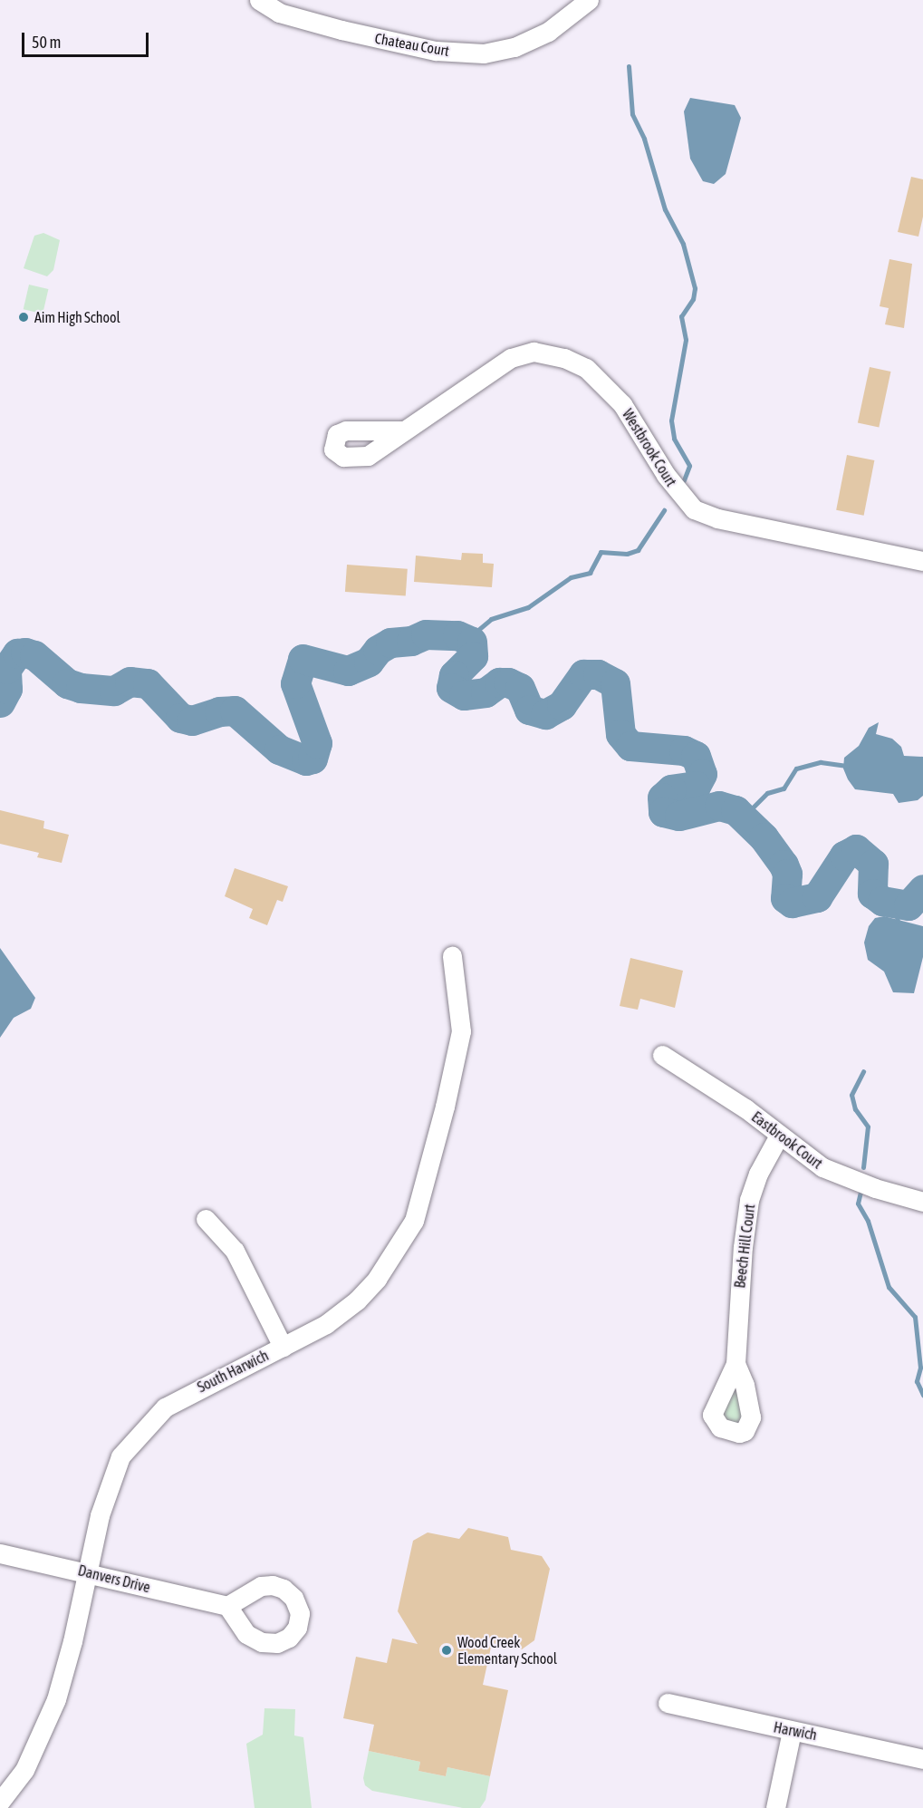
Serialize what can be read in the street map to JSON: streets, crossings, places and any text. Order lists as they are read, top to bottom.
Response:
{
  "streets": {
    "street": [
      "Chateau Court",
      "Westbrook Court",
      "Eastbrook Court",
      "Beech Hill Court",
      "South Harwich",
      "Danvers Drive",
      "Harwich"
    ]
  },
  "crossings": [
    ["Eastbrook Court", "Beech Hill Court"],
    ["South Harwich", "Danvers Drive"]
  ],
  "places": ["Aim High School", "Wood Creek Elementary School"],
  "scale_bar": "50 m"
}
